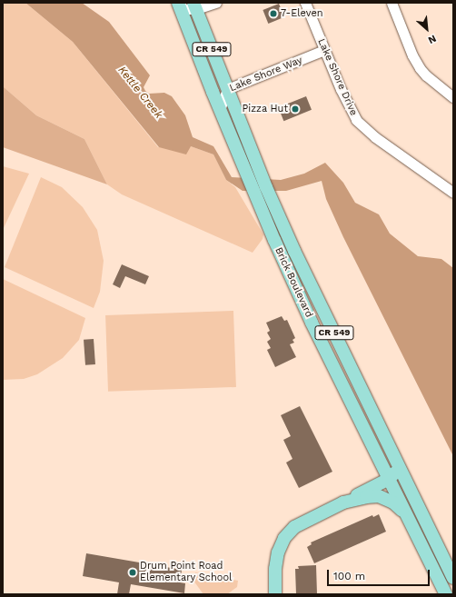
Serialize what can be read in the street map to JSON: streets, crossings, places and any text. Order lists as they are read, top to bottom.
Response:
{
  "streets": {
    "main road": ["CR 549", "Brick Boulevard"],
    "street": ["Lake Shore Way", "Lake Shore Drive"]
  },
  "crossings": [
    ["Lake Shore Way", "Lake Shore Drive"],
    ["Lake Shore Way", "Brick Boulevard"]
  ],
  "water": ["Kettle Creek"],
  "places": ["7-Eleven", "Pizza Hut", "Drum Point Road Elementary School"],
  "scale_bar": "100 m",
  "north": "bottom right"
}
